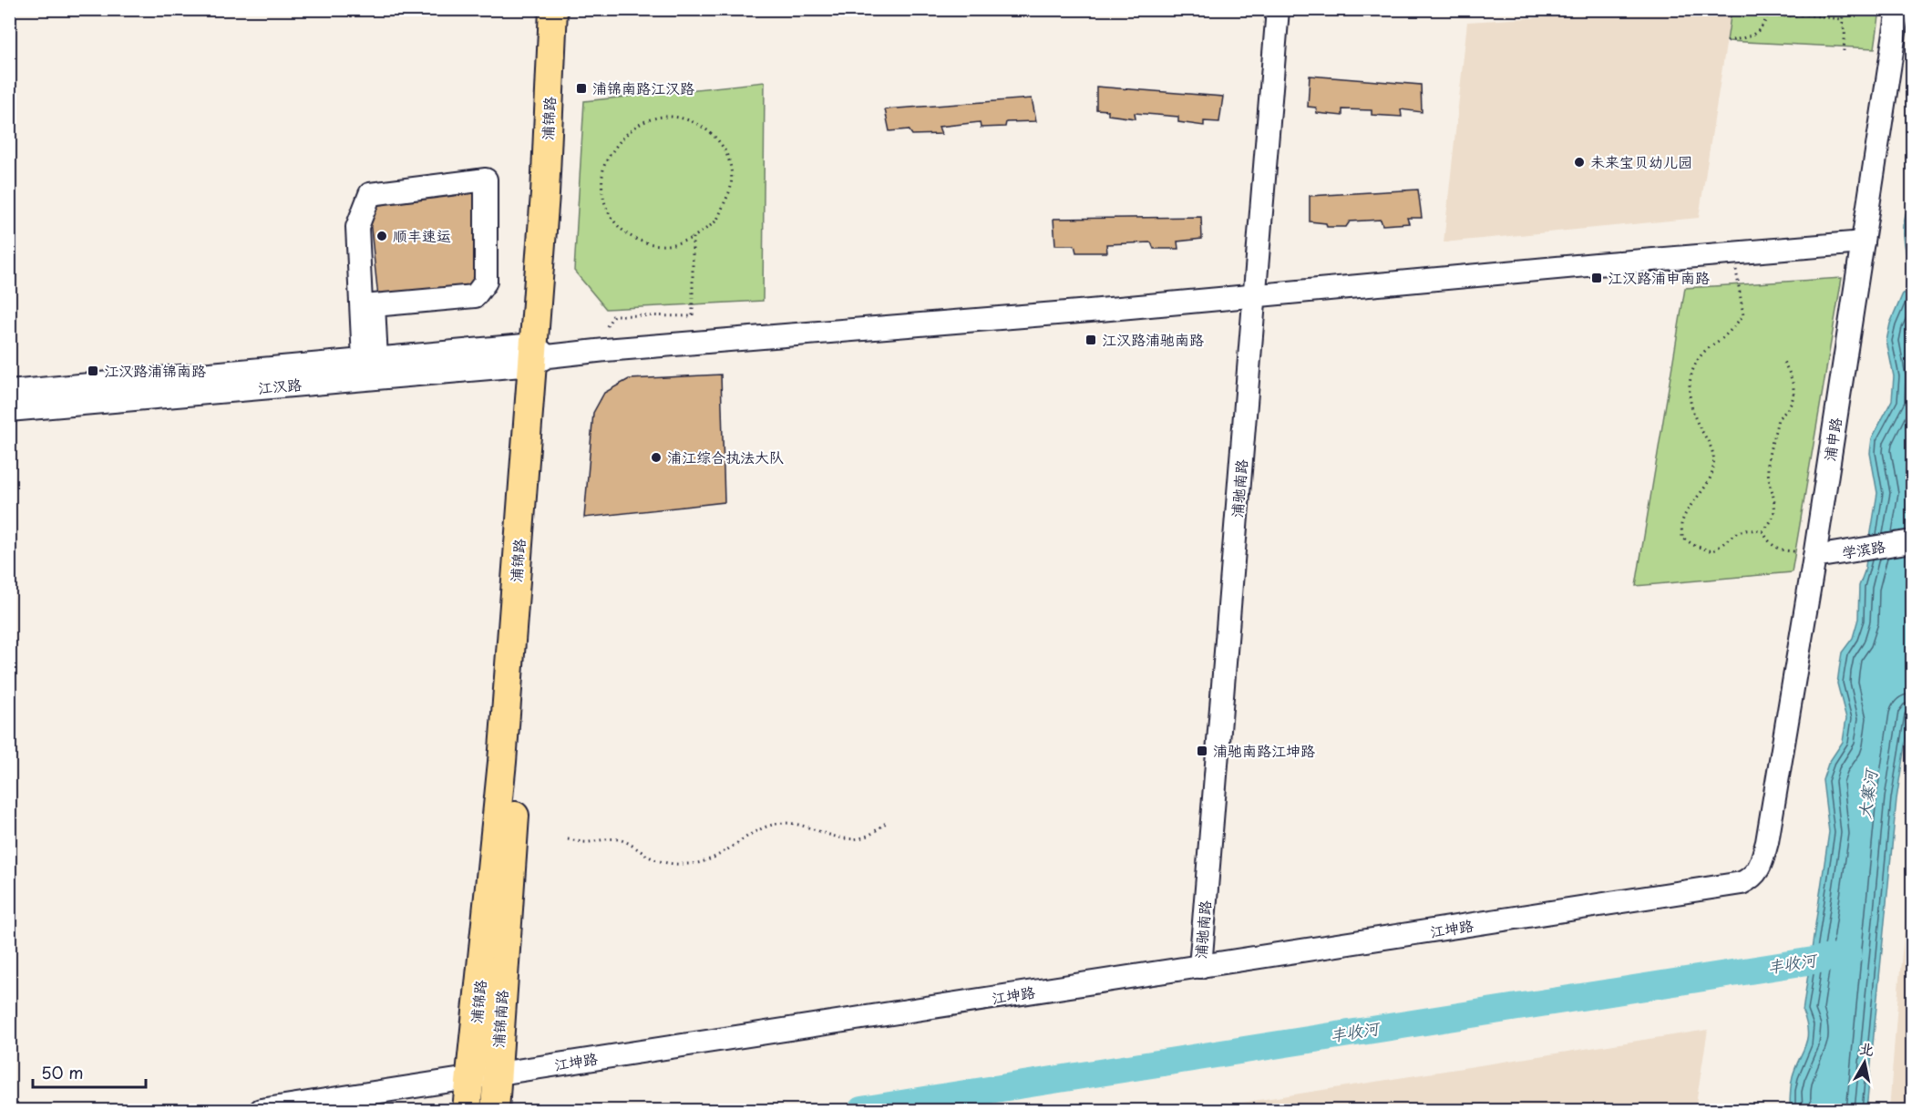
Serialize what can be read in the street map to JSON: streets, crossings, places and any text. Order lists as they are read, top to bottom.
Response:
{
  "streets": {
    "main road": ["浦锦路", "浦锦南路"],
    "street": [
      "江汉路",
      "浦申路",
      "浦驰南路",
      "学滨路",
      "江坤路"
    ]
  },
  "crossings": [
    ["浦锦路", "江汉路"],
    ["浦锦路", "江坤路"],
    ["浦锦路", "浦锦南路"],
    ["浦申路", "学滨路"],
    ["浦申路", "江坤路"],
    ["浦驰南路", "江坤路"],
    ["江坤路", "浦锦南路"]
  ],
  "water": ["大寨河", "丰收河"],
  "places": {
    "transit": [
      "浦锦南路江汉路",
      "江汉路浦申南路",
      "江汉路浦驰南路",
      "江汉路浦锦南路",
      "浦驰南路江坤路"
    ],
    "other": ["未来宝贝幼儿园", "顺丰速运", "浦江综合执法大队"]
  },
  "scale_bar": "50 m",
  "north": "top"
}
